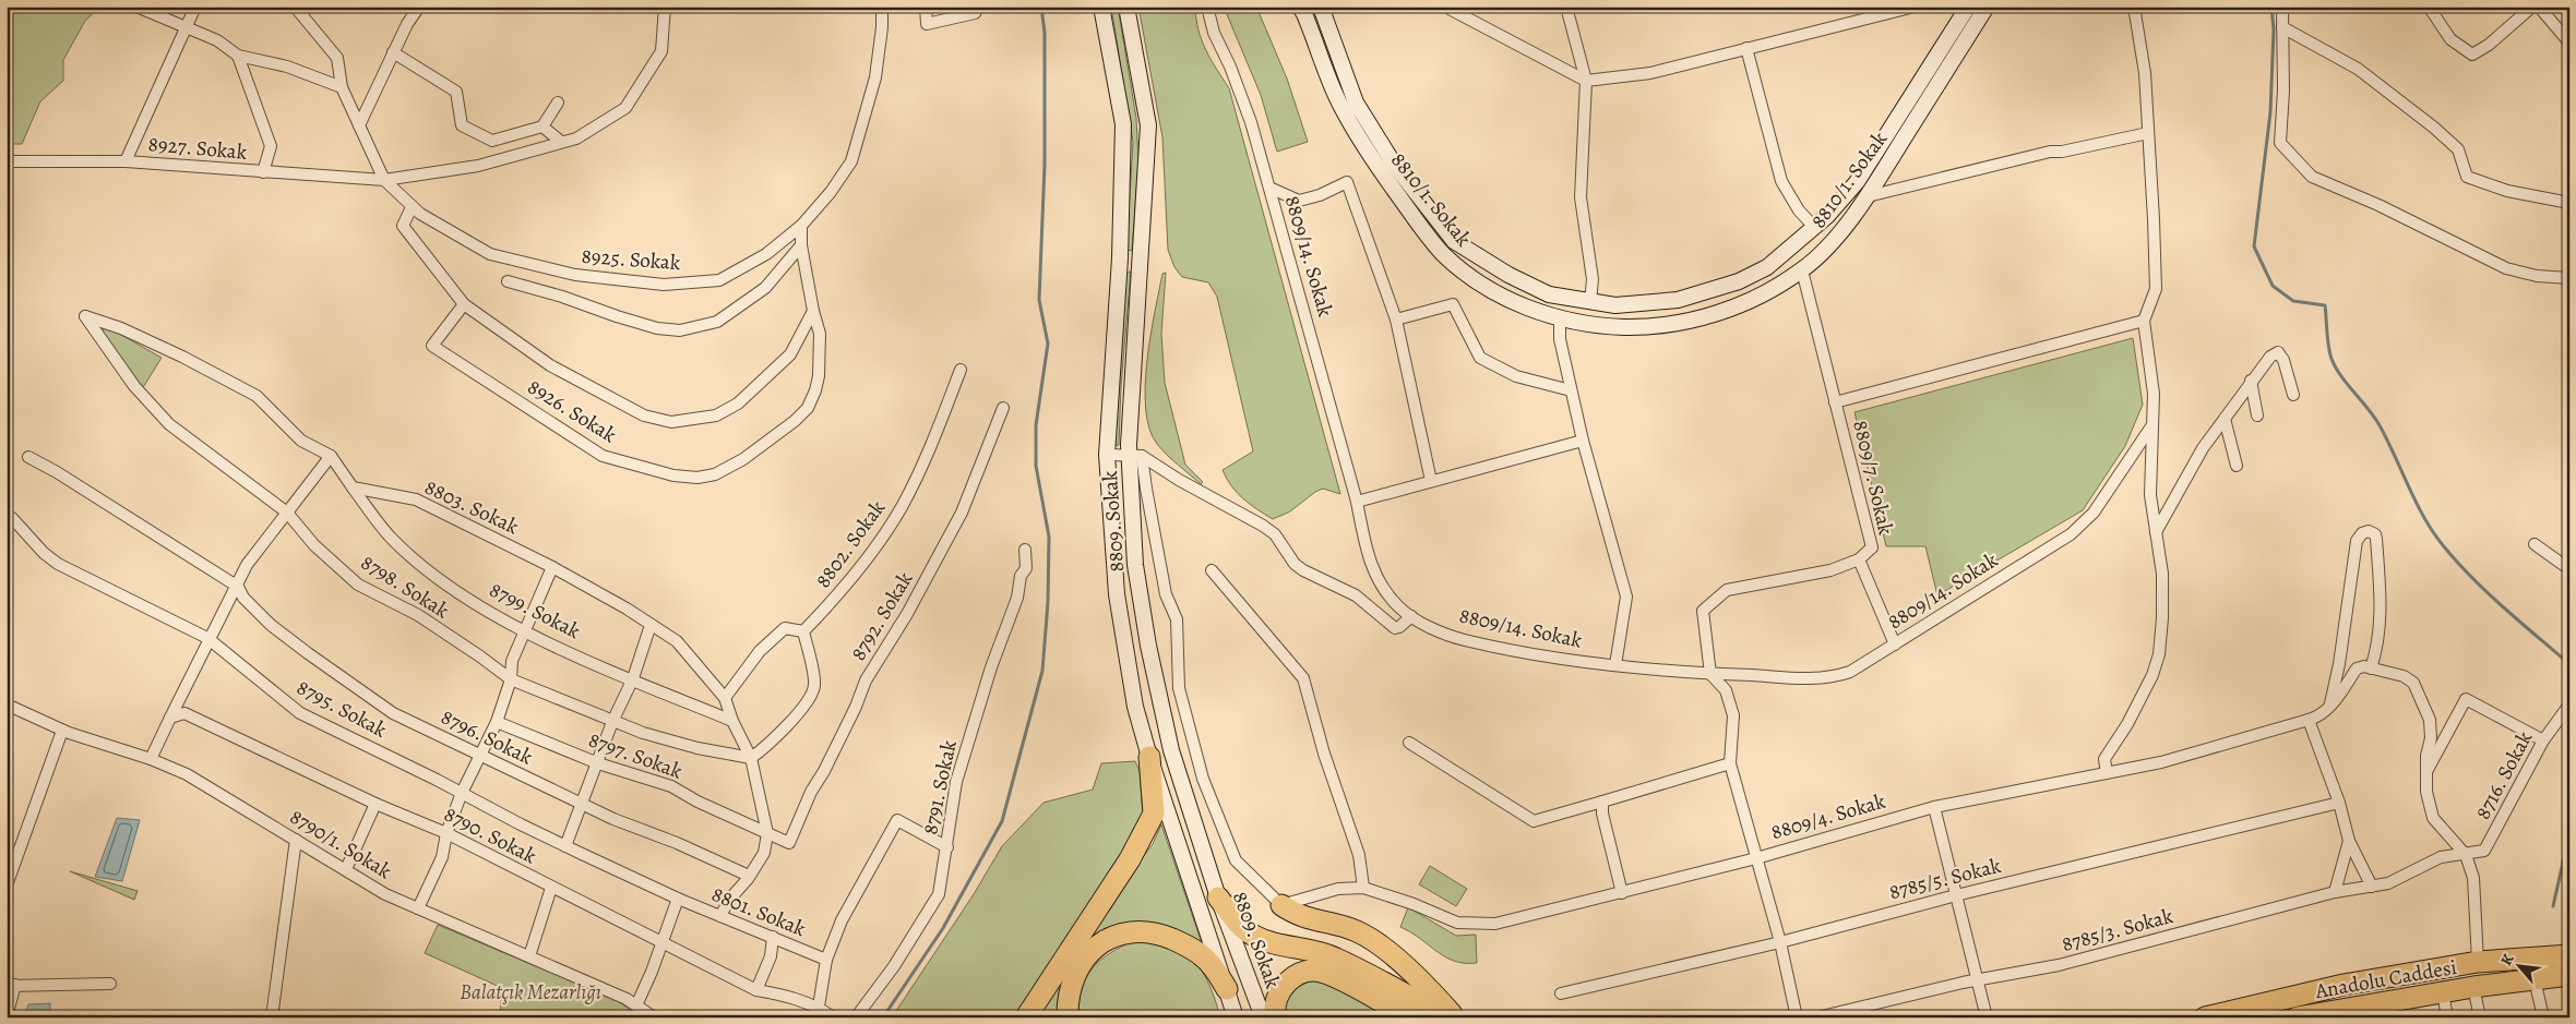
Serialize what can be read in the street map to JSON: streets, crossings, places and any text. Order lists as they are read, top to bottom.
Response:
{
  "streets": {
    "highway": ["Anadolu Caddesi"],
    "street": [
      "8927. Sokak",
      "8810/1. Sokak",
      "8809/14. Sokak",
      "8925. Sokak",
      "8926. Sokak",
      "8809/7. Sokak",
      "8803. Sokak",
      "8809. Sokak",
      "8802. Sokak",
      "8798. Sokak",
      "8799. Sokak",
      "8792. Sokak",
      "8795. Sokak",
      "8796. Sokak",
      "8797. Sokak",
      "8716. Sokak",
      "8791. Sokak",
      "8809/4. Sokak",
      "8790. Sokak",
      "8790/1. Sokak",
      "8785/5. Sokak",
      "8801. Sokak",
      "8785/3. Sokak"
    ]
  },
  "crossings": [
    ["8810/1. Sokak", "8809/7. Sokak"],
    ["8809/14. Sokak", "8809/7. Sokak"],
    ["8925. Sokak", "8926. Sokak"],
    ["8803. Sokak", "8798. Sokak"],
    ["8803. Sokak", "8799. Sokak"],
    ["8803. Sokak", "8797. Sokak"],
    ["8792. Sokak", "8797. Sokak"],
    ["8795. Sokak", "8801. Sokak"],
    ["8716. Sokak", "8785/3. Sokak"]
  ],
  "parks": ["Balatçık Mezarlığı"],
  "north": "top left"
}
